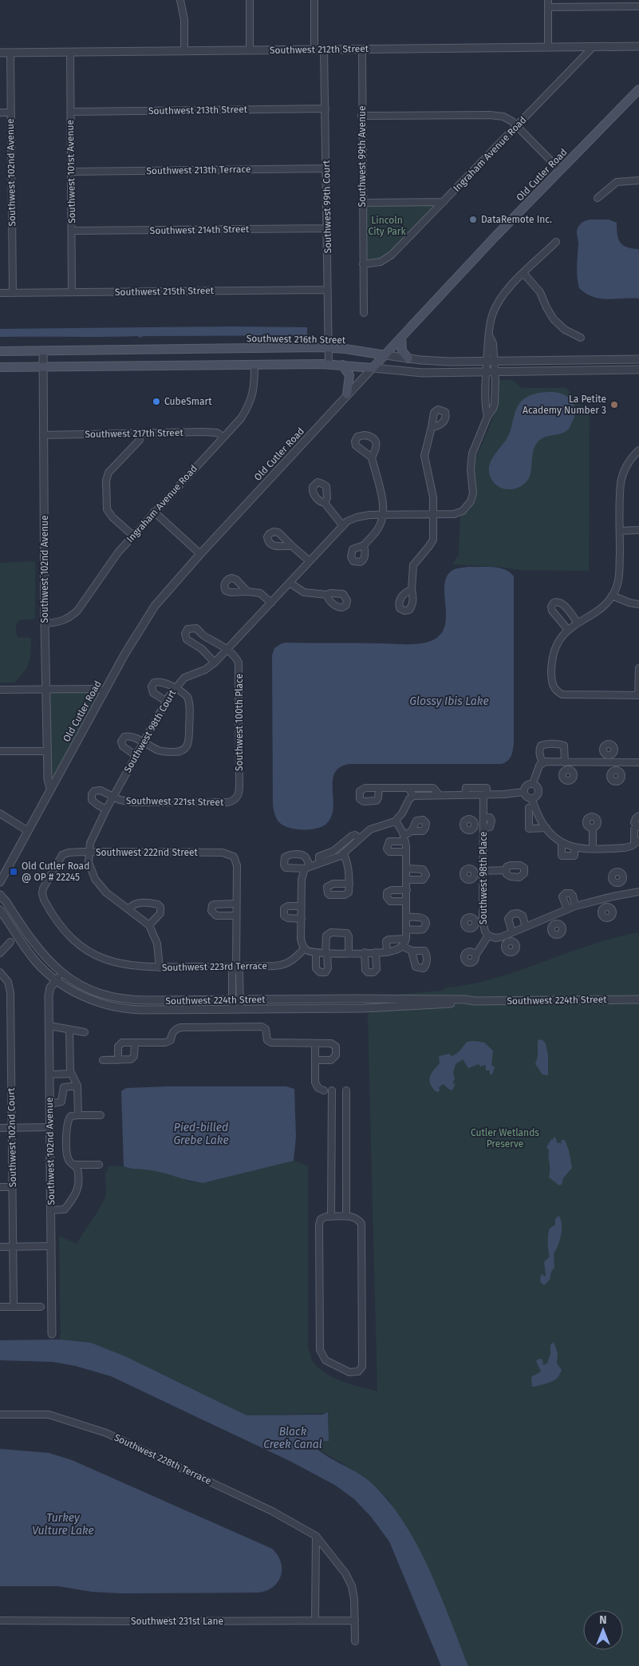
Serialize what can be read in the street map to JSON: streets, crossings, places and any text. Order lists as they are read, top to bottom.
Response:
{
  "streets": {
    "main road": ["Old Cutler Road", "Southwest 216th Street"],
    "street": [
      "Southwest 212th Street",
      "Southwest 213th Street",
      "Ingraham Avenue Road",
      "Southwest 99th Avenue",
      "Southwest 213th Terrace",
      "Southwest 101st Avenue",
      "Southwest 102nd Avenue",
      "Southwest 99th Court",
      "Southwest 214th Street",
      "Southwest 215th Street",
      "Southwest 217th Street",
      "Southwest 100th Place",
      "Southwest 98th Court",
      "Southwest 221st Street",
      "Southwest 222nd Street",
      "Southwest 98th Place",
      "Southwest 223rd Terrace",
      "Southwest 224th Street",
      "Southwest 102nd Court",
      "Southwest 228th Terrace",
      "Southwest 231st Lane"
    ]
  },
  "crossings": [
    ["Southwest 212th Street", "Ingraham Avenue Road"],
    ["Southwest 212th Street", "Southwest 99th Avenue"],
    ["Southwest 212th Street", "Southwest 101st Avenue"],
    ["Southwest 212th Street", "Southwest 102nd Avenue"],
    ["Southwest 212th Street", "Southwest 99th Court"],
    ["Southwest 213th Street", "Southwest 101st Avenue"],
    ["Southwest 213th Street", "Southwest 99th Court"],
    ["Ingraham Avenue Road", "Southwest 99th Avenue"],
    ["Ingraham Avenue Road", "Southwest 102nd Avenue"],
    ["Ingraham Avenue Road", "Southwest 217th Street"],
    ["Southwest 213th Terrace", "Southwest 101st Avenue"],
    ["Southwest 213th Terrace", "Southwest 99th Court"],
    ["Southwest 101st Avenue", "Southwest 214th Street"],
    ["Southwest 101st Avenue", "Southwest 215th Street"],
    ["Southwest 102nd Avenue", "Old Cutler Road"],
    ["Southwest 102nd Avenue", "Southwest 215th Street"],
    ["Southwest 102nd Avenue", "Southwest 216th Street"],
    ["Southwest 102nd Avenue", "Southwest 217th Street"],
    ["Southwest 102nd Avenue", "Southwest 224th Street"],
    ["Old Cutler Road", "Southwest 216th Street"],
    ["Southwest 99th Court", "Southwest 214th Street"],
    ["Southwest 99th Court", "Southwest 215th Street"],
    ["Southwest 99th Court", "Southwest 216th Street"],
    ["Southwest 100th Place", "Southwest 98th Court"],
    ["Southwest 100th Place", "Southwest 221st Street"],
    ["Southwest 98th Court", "Southwest 221st Street"],
    ["Southwest 98th Court", "Southwest 222nd Street"],
    ["Southwest 222nd Street", "Southwest 223rd Terrace"]
  ],
  "water": [
    "Glossy Ibis Lake",
    "Pied-billed Grebe Lake",
    "Black Creek Canal",
    "Turkey Vulture Lake"
  ],
  "parks": ["Lincoln City Park", "Cutler Wetlands Preserve"],
  "places": {
    "other": ["DataRemote Inc.", "CubeSmart", "La Petite Academy Number 3"],
    "transit": ["Old Cutler Road @ OP # 22245"]
  },
  "north": "top"
}
